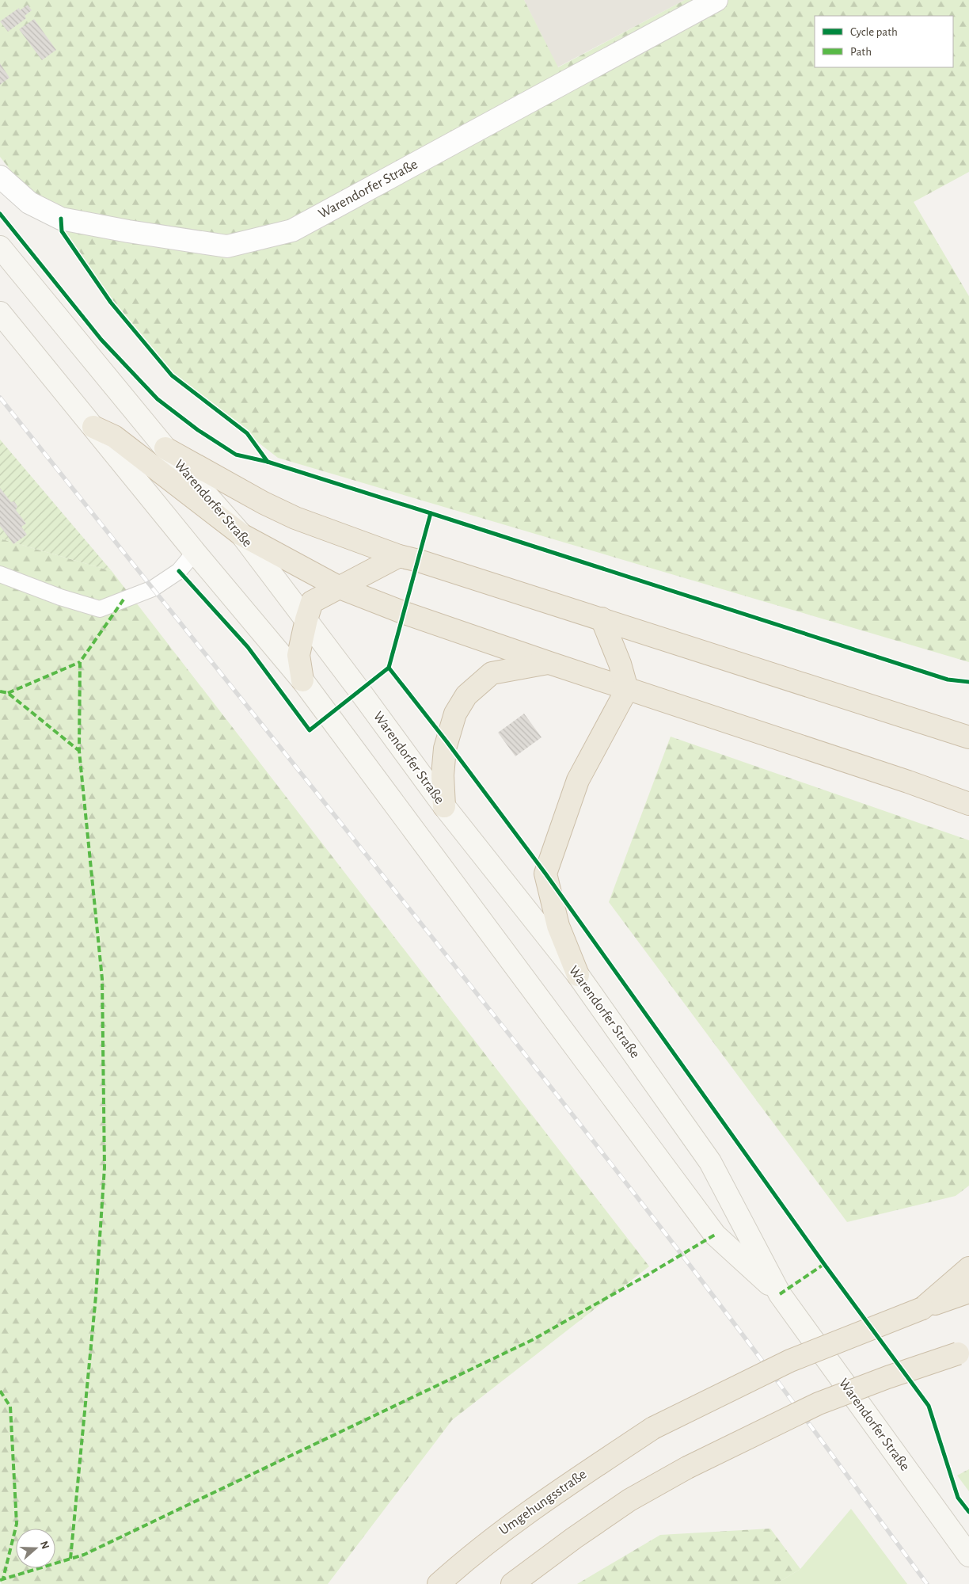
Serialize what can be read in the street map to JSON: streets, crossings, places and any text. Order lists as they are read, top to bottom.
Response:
{
  "streets": {
    "highway": ["Umgehungsstraße"],
    "main road": ["Warendorfer Straße"]
  },
  "legend": ["Cycle path", "Path"],
  "north": "right"
}
